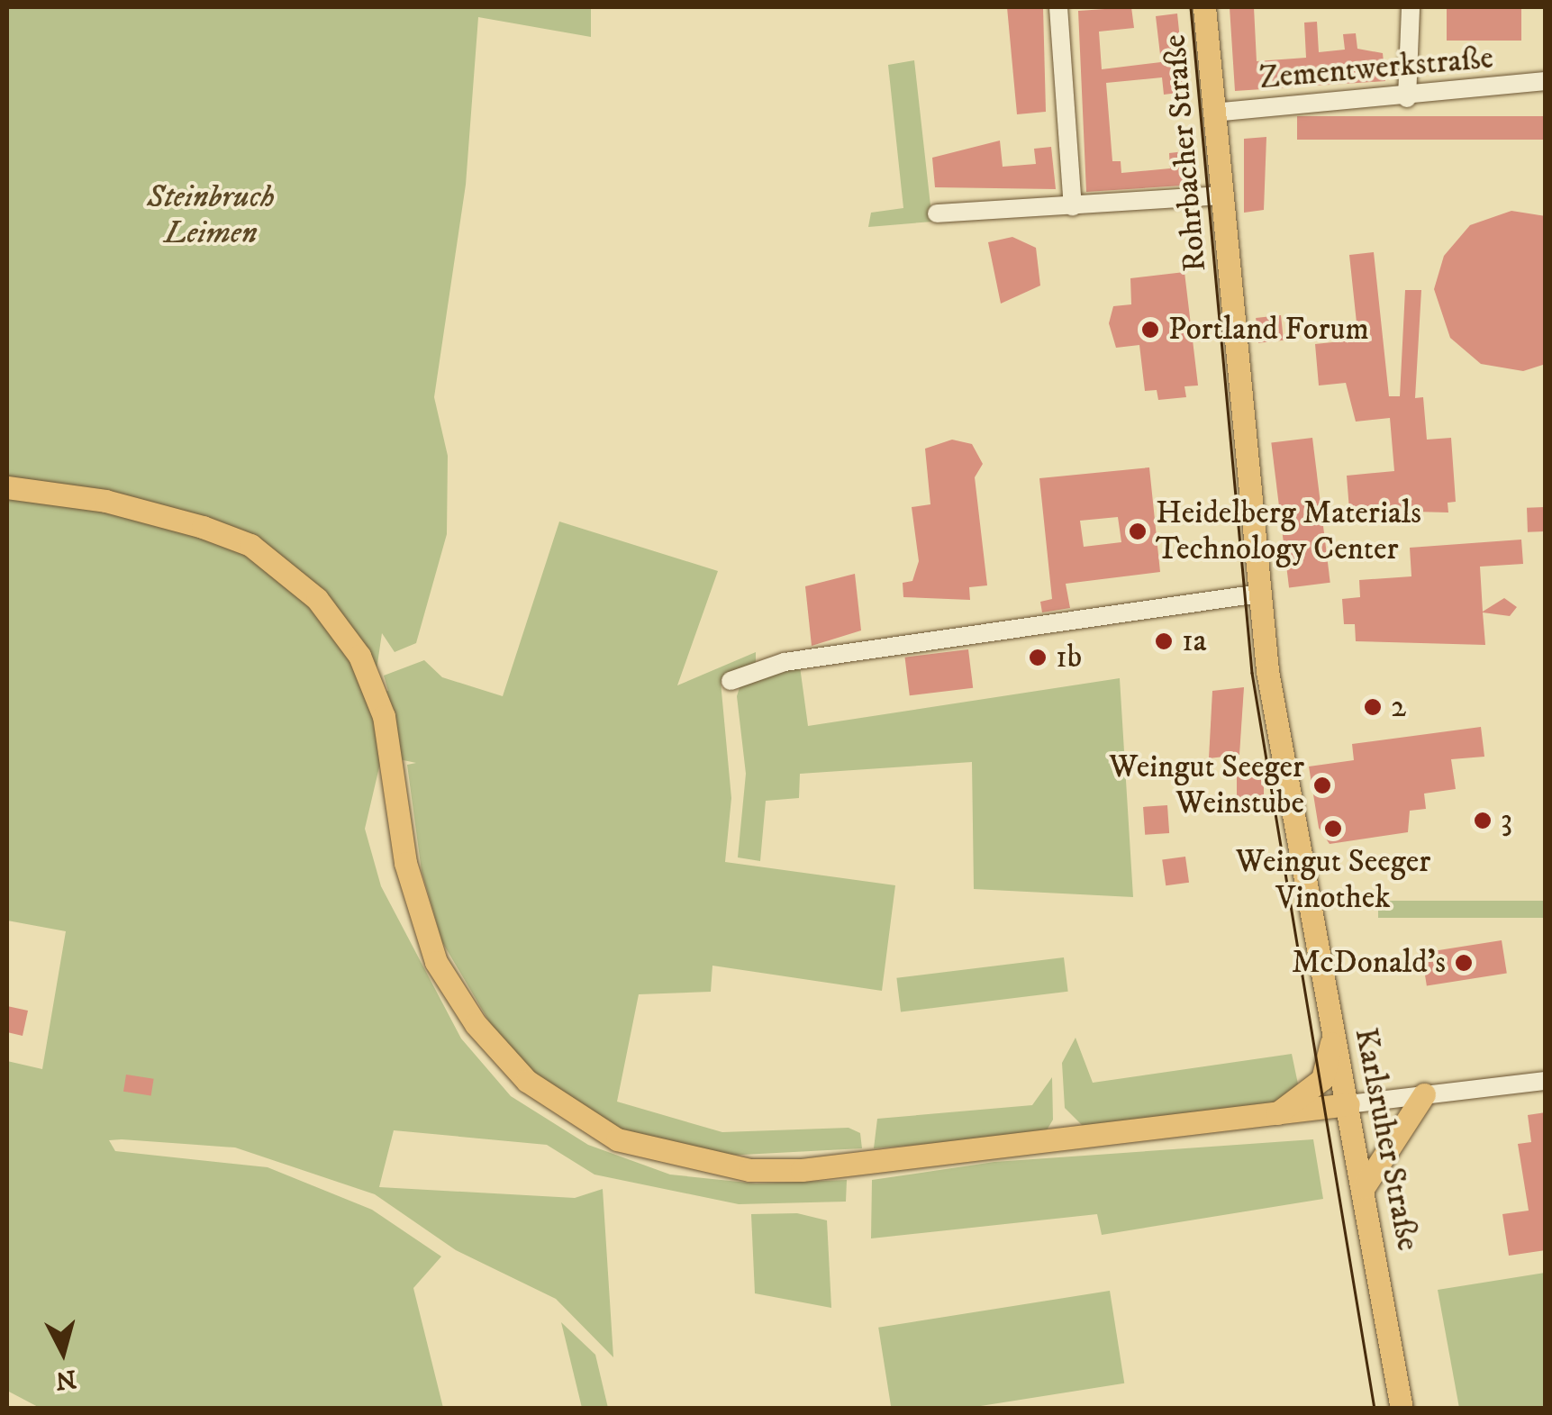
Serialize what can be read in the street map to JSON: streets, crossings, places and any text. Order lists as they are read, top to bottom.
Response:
{
  "streets": {
    "main road": ["Rohrbacher Straße", "Karlsruher Straße"],
    "street": ["Zementwerkstraße"]
  },
  "crossings": [
    ["Zementwerkstraße", "Rohrbacher Straße"],
    ["Rohrbacher Straße", "Karlsruher Straße"]
  ],
  "parks": ["Steinbruch Leimen"],
  "places": [
    "Portland Forum",
    "Heidelberg Materials Technology Center",
    "1a",
    "1b",
    "2",
    "Weingut Seeger Weinstube",
    "3",
    "Weingut Seeger Vinothek",
    "McDonald's"
  ],
  "north": "bottom"
}
